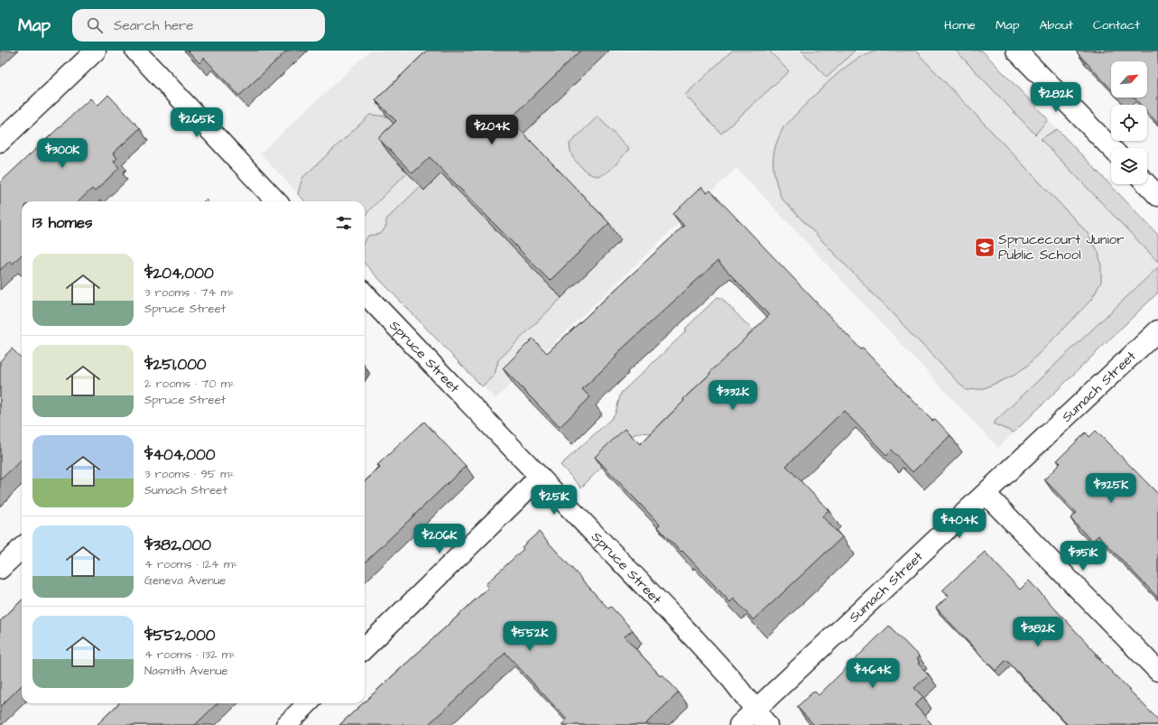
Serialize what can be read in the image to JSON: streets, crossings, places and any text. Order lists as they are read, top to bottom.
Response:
{
  "streets": {
    "street": ["Spruce Street", "Sumach Street"]
  },
  "crossings": [
    ["Spruce Street", "Sumach Street"]
  ],
  "places": {
    "school or university": ["Sprucecourt Junior Public School"]
  },
  "north": "top right",
  "page": {
    "header": "Map",
    "search": "Search here",
    "nav": [
      "Home",
      "Map",
      "About",
      "Contact"
    ],
    "price": [
      "$282K",
      "$265K",
      "$204K",
      "$300K",
      "$332K",
      "$325K",
      "$251K",
      "$404K",
      "$206K",
      "$351K",
      "$382K",
      "$552K",
      "$464K"
    ],
    "heading": "13 homes",
    "list": [
      {
        "name": "$204,000",
        "note": "3 rooms · 74 m² · Spruce Street"
      },
      {
        "name": "$251,000",
        "note": "2 rooms · 70 m² · Spruce Street"
      },
      {
        "name": "$404,000",
        "note": "3 rooms · 95 m² · Sumach Street"
      },
      {
        "name": "$382,000",
        "note": "4 rooms · 124 m² · Geneva Avenue"
      },
      {
        "name": "$552,000",
        "note": "4 rooms · 132 m² · Nasmith Avenue"
      }
    ]
  }
}
